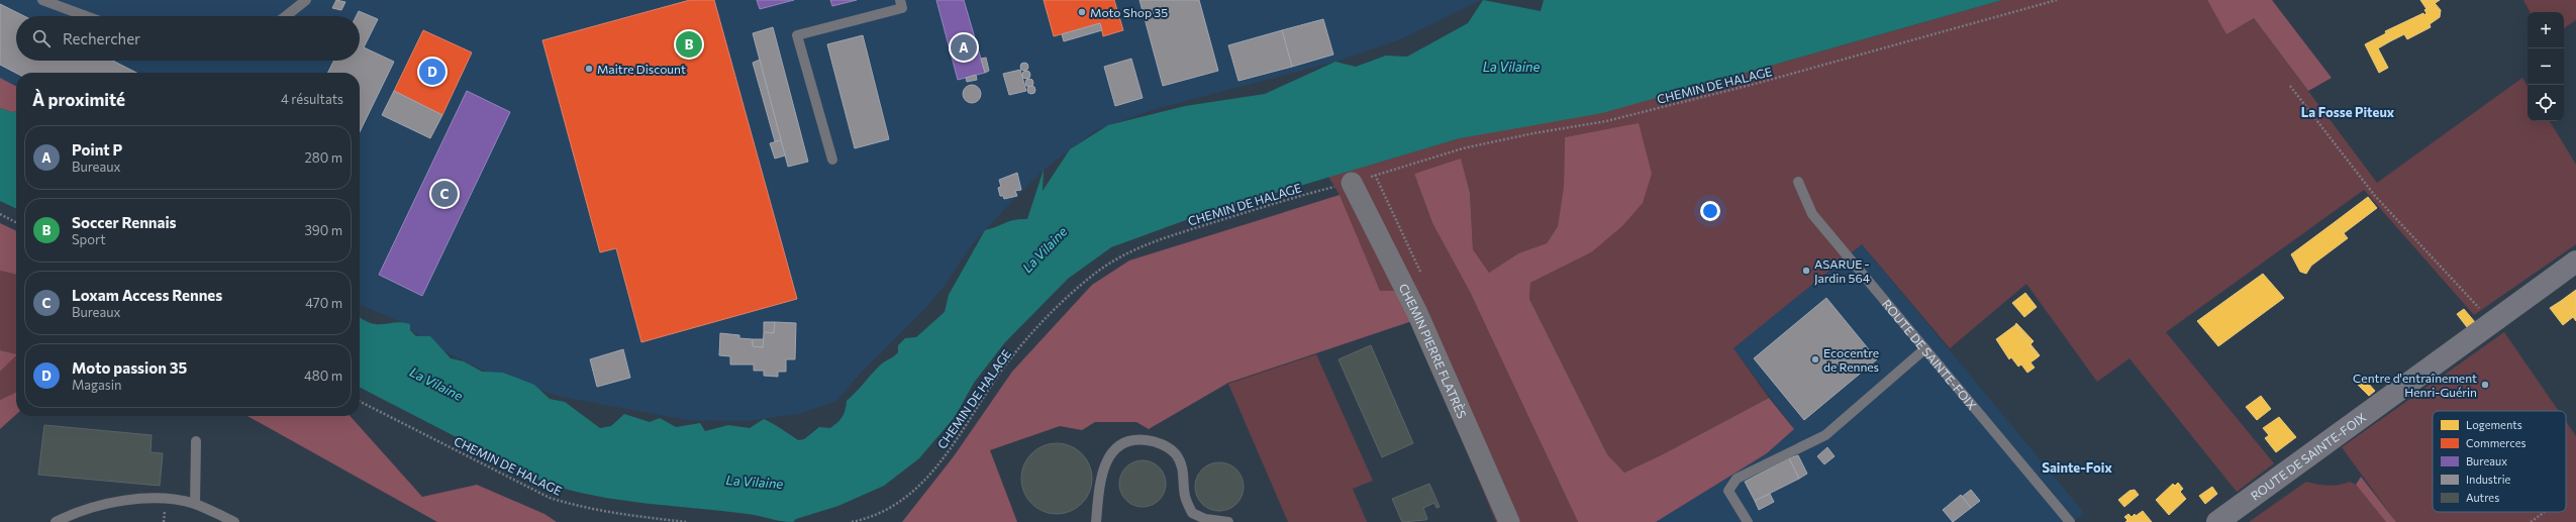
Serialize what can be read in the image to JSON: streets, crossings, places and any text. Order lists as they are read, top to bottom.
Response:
{
  "streets": {
    "street": ["CHEMIN PIERRE FLATRÈS", "ROUTE DE SAINTE-FOIX"],
    "path": ["CHEMIN DE HALAGE"]
  },
  "crossings": [
    ["CHEMIN DE HALAGE", "CHEMIN PIERRE FLATRÈS"]
  ],
  "districts": ["La Fosse Piteux", "Sainte-Foix"],
  "water": ["La Vilaine"],
  "places": [
    "Moto Shop 35",
    "Maitre Discount",
    "ASARUE - Jardin 564",
    "Ecocentre de Rennes",
    "Centre d'entraînement Henri-Guérin"
  ],
  "legend": [
    "Logements",
    "Commerces",
    "Bureaux",
    "Industrie",
    "Autres"
  ],
  "page": {
    "map_buttons": ["+", "−"],
    "search": "Rechercher",
    "pins": [
      "B",
      "A",
      "D",
      "C"
    ],
    "heading": ["À proximité", "4 résultats"],
    "list": [
      {
        "mark": "A",
        "name": "Point P",
        "note": "Bureaux",
        "value": "280 m"
      },
      {
        "mark": "B",
        "name": "Soccer Rennais",
        "note": "Sport",
        "value": "390 m"
      },
      {
        "mark": "C",
        "name": "Loxam Access Rennes",
        "note": "Bureaux",
        "value": "470 m"
      },
      {
        "mark": "D",
        "name": "Moto passion 35",
        "note": "Magasin",
        "value": "480 m"
      }
    ]
  }
}
